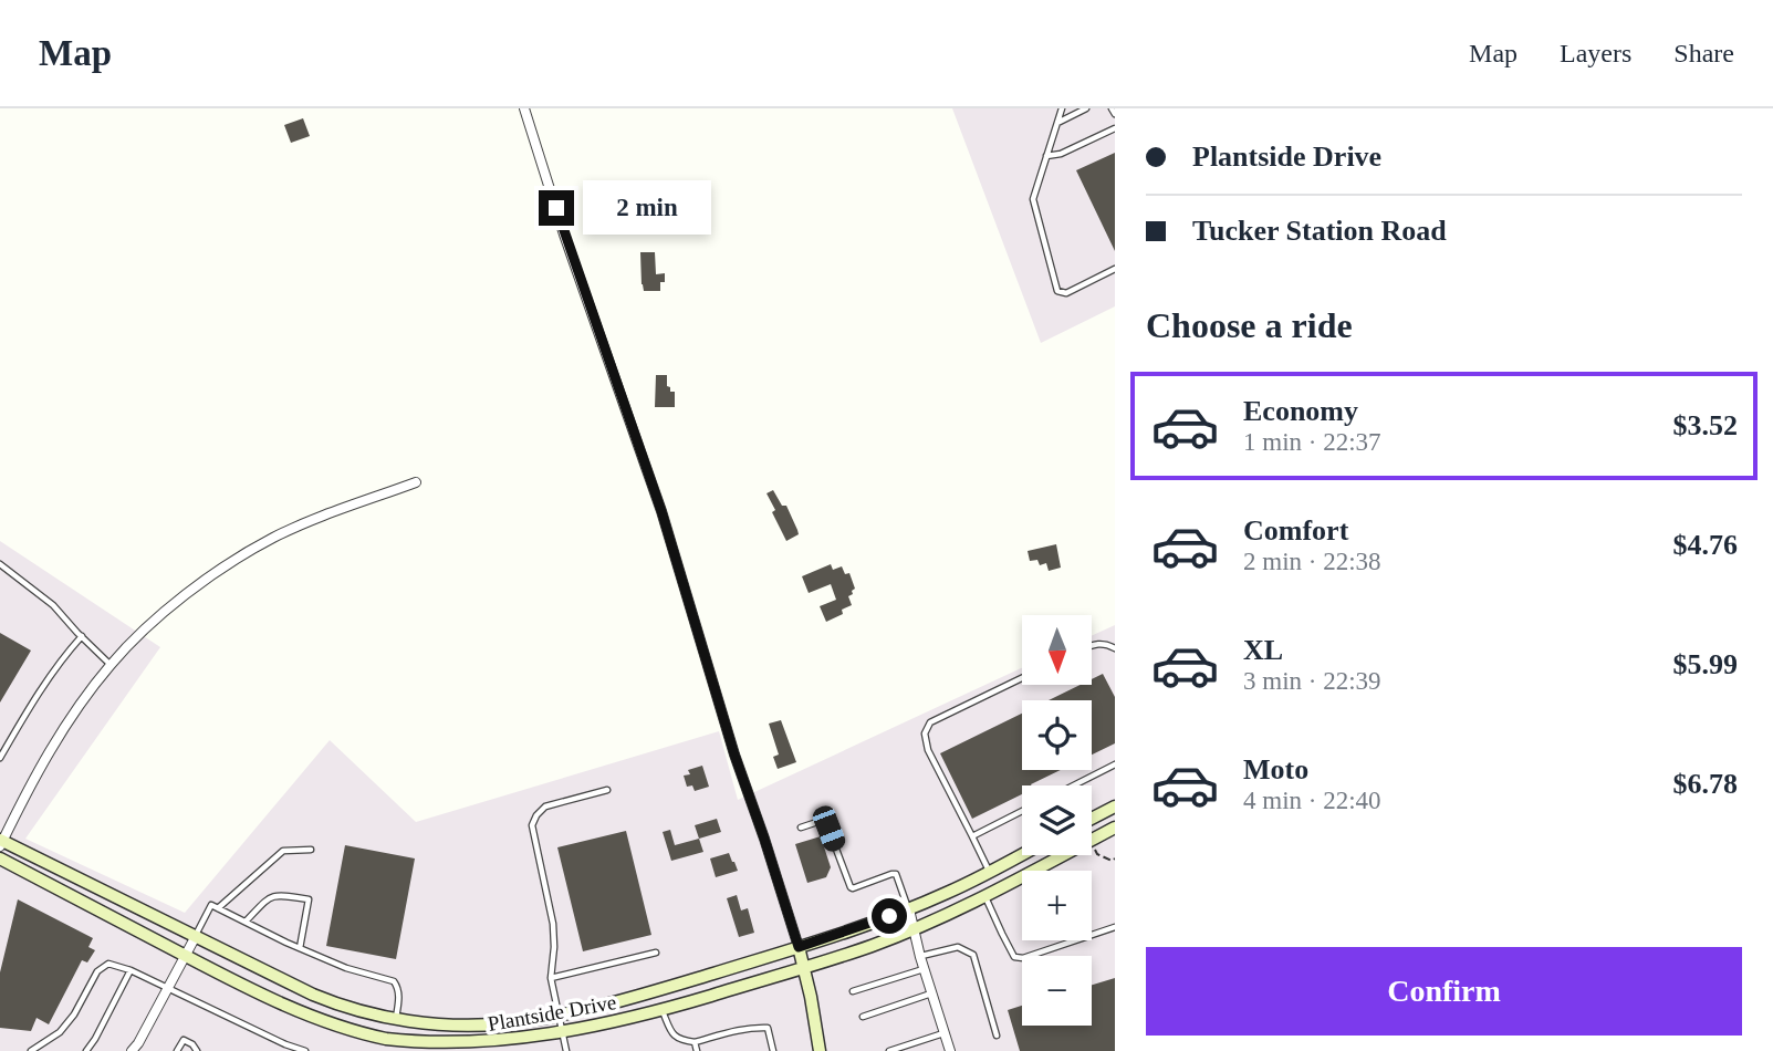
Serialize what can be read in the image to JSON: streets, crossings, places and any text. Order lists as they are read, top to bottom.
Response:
{
  "streets": {
    "street": ["Plantside Drive"]
  },
  "north": "bottom",
  "page": {
    "header": "Map",
    "nav": ["Map", "Layers", "Share"],
    "banner": ["Plantside Drive", "Tucker Station Road"],
    "bubble": "2 min",
    "heading": "Choose a ride",
    "list": [
      {
        "name": "Economy",
        "note": "1 min · 22:37",
        "value": "$3.52"
      },
      {
        "name": "Comfort",
        "note": "2 min · 22:38",
        "value": "$4.76"
      },
      {
        "name": "XL",
        "note": "3 min · 22:39",
        "value": "$5.99"
      },
      {
        "name": "Moto",
        "note": "4 min · 22:40",
        "value": "$6.78"
      }
    ],
    "map_buttons": ["+", "−"],
    "buttons": "Confirm"
  }
}
